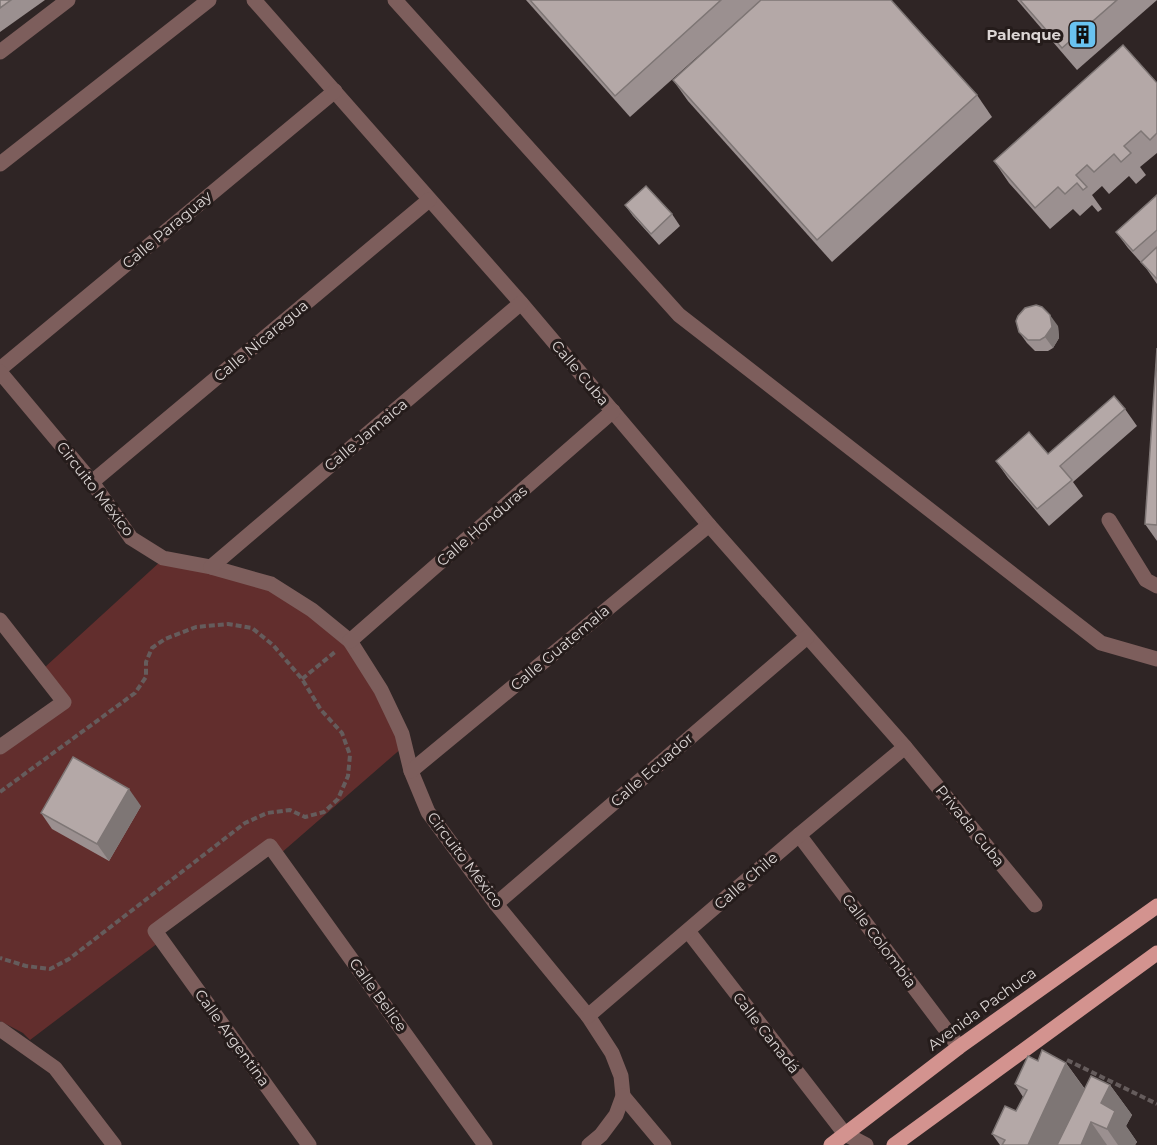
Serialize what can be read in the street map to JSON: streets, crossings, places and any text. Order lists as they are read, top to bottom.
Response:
{
  "streets": {
    "main road": ["Avenida Pachuca"],
    "street": [
      "Calle Paraguay",
      "Calle Nicaragua",
      "Calle Cuba",
      "Calle Jamaica",
      "Circuito México",
      "Calle Honduras",
      "Calle Guatemala",
      "Calle Ecuador",
      "Privada Cuba",
      "Calle Chile",
      "Calle Colombia",
      "Calle Belice",
      "Calle Canadá",
      "Calle Argentina"
    ]
  },
  "crossings": [
    ["Calle Paraguay", "Calle Cuba"],
    ["Calle Paraguay", "Circuito México"],
    ["Calle Nicaragua", "Calle Cuba"],
    ["Calle Nicaragua", "Circuito México"],
    ["Calle Cuba", "Calle Jamaica"],
    ["Calle Cuba", "Calle Honduras"],
    ["Calle Cuba", "Calle Guatemala"],
    ["Calle Cuba", "Calle Ecuador"],
    ["Calle Cuba", "Privada Cuba"],
    ["Calle Cuba", "Calle Chile"],
    ["Calle Jamaica", "Circuito México"],
    ["Circuito México", "Calle Honduras"],
    ["Circuito México", "Calle Guatemala"],
    ["Circuito México", "Calle Ecuador"],
    ["Circuito México", "Calle Chile"],
    ["Privada Cuba", "Calle Chile"],
    ["Calle Chile", "Calle Colombia"],
    ["Calle Chile", "Calle Canadá"],
    ["Calle Colombia", "Avenida Pachuca"],
    ["Calle Belice", "Calle Argentina"],
    ["Avenida Pachuca", "Calle Canadá"]
  ],
  "places": {
    "building": ["Palenque"]
  }
}
